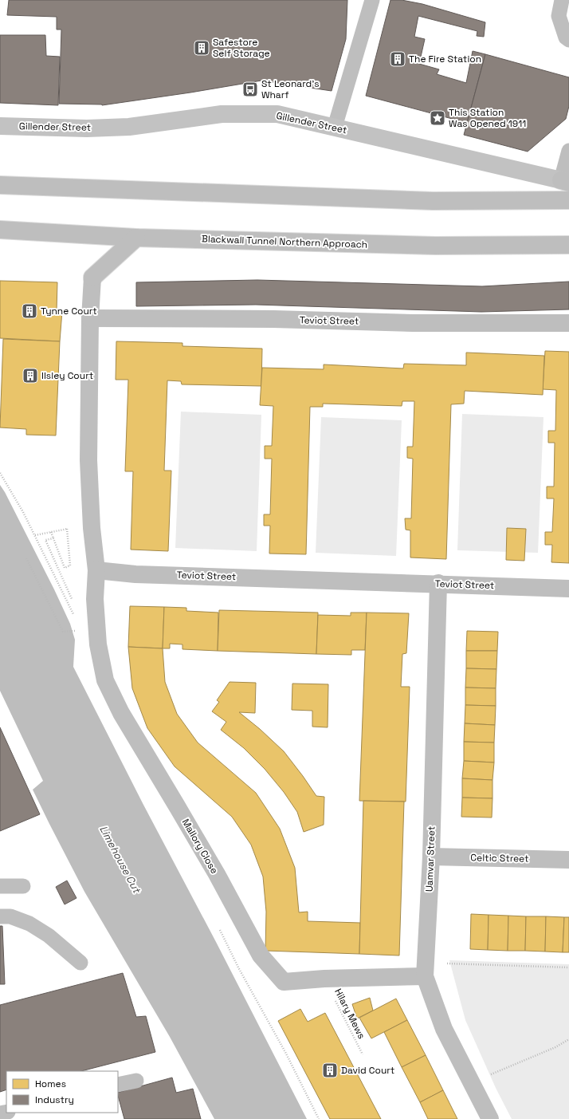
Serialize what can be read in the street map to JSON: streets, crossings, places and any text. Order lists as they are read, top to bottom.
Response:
{
  "streets": {
    "main road": [
      "Blackwall Tunnel Northern Approach",
      "Teviot Street",
      "Mallory Close",
      "Celtic Street",
      "Uamvar Street"
    ],
    "street": ["Gillender Street"],
    "path": ["Hilary Mews"]
  },
  "crossings": [
    ["Teviot Street", "Mallory Close"],
    ["Teviot Street", "Uamvar Street"],
    ["Mallory Close", "Uamvar Street"],
    ["Mallory Close", "Hilary Mews"],
    ["Celtic Street", "Uamvar Street"]
  ],
  "water": ["Limehouse Cut"],
  "places": {
    "building": [
      "Safestore Self Storage",
      "The Fire Station",
      "Tynne Court",
      "Ilsley Court",
      "David Court"
    ],
    "bus stop": ["St Leonard's Wharf"],
    "place": ["This Station Was Opened 1911"]
  },
  "legend": ["Homes", "Industry"]
}
